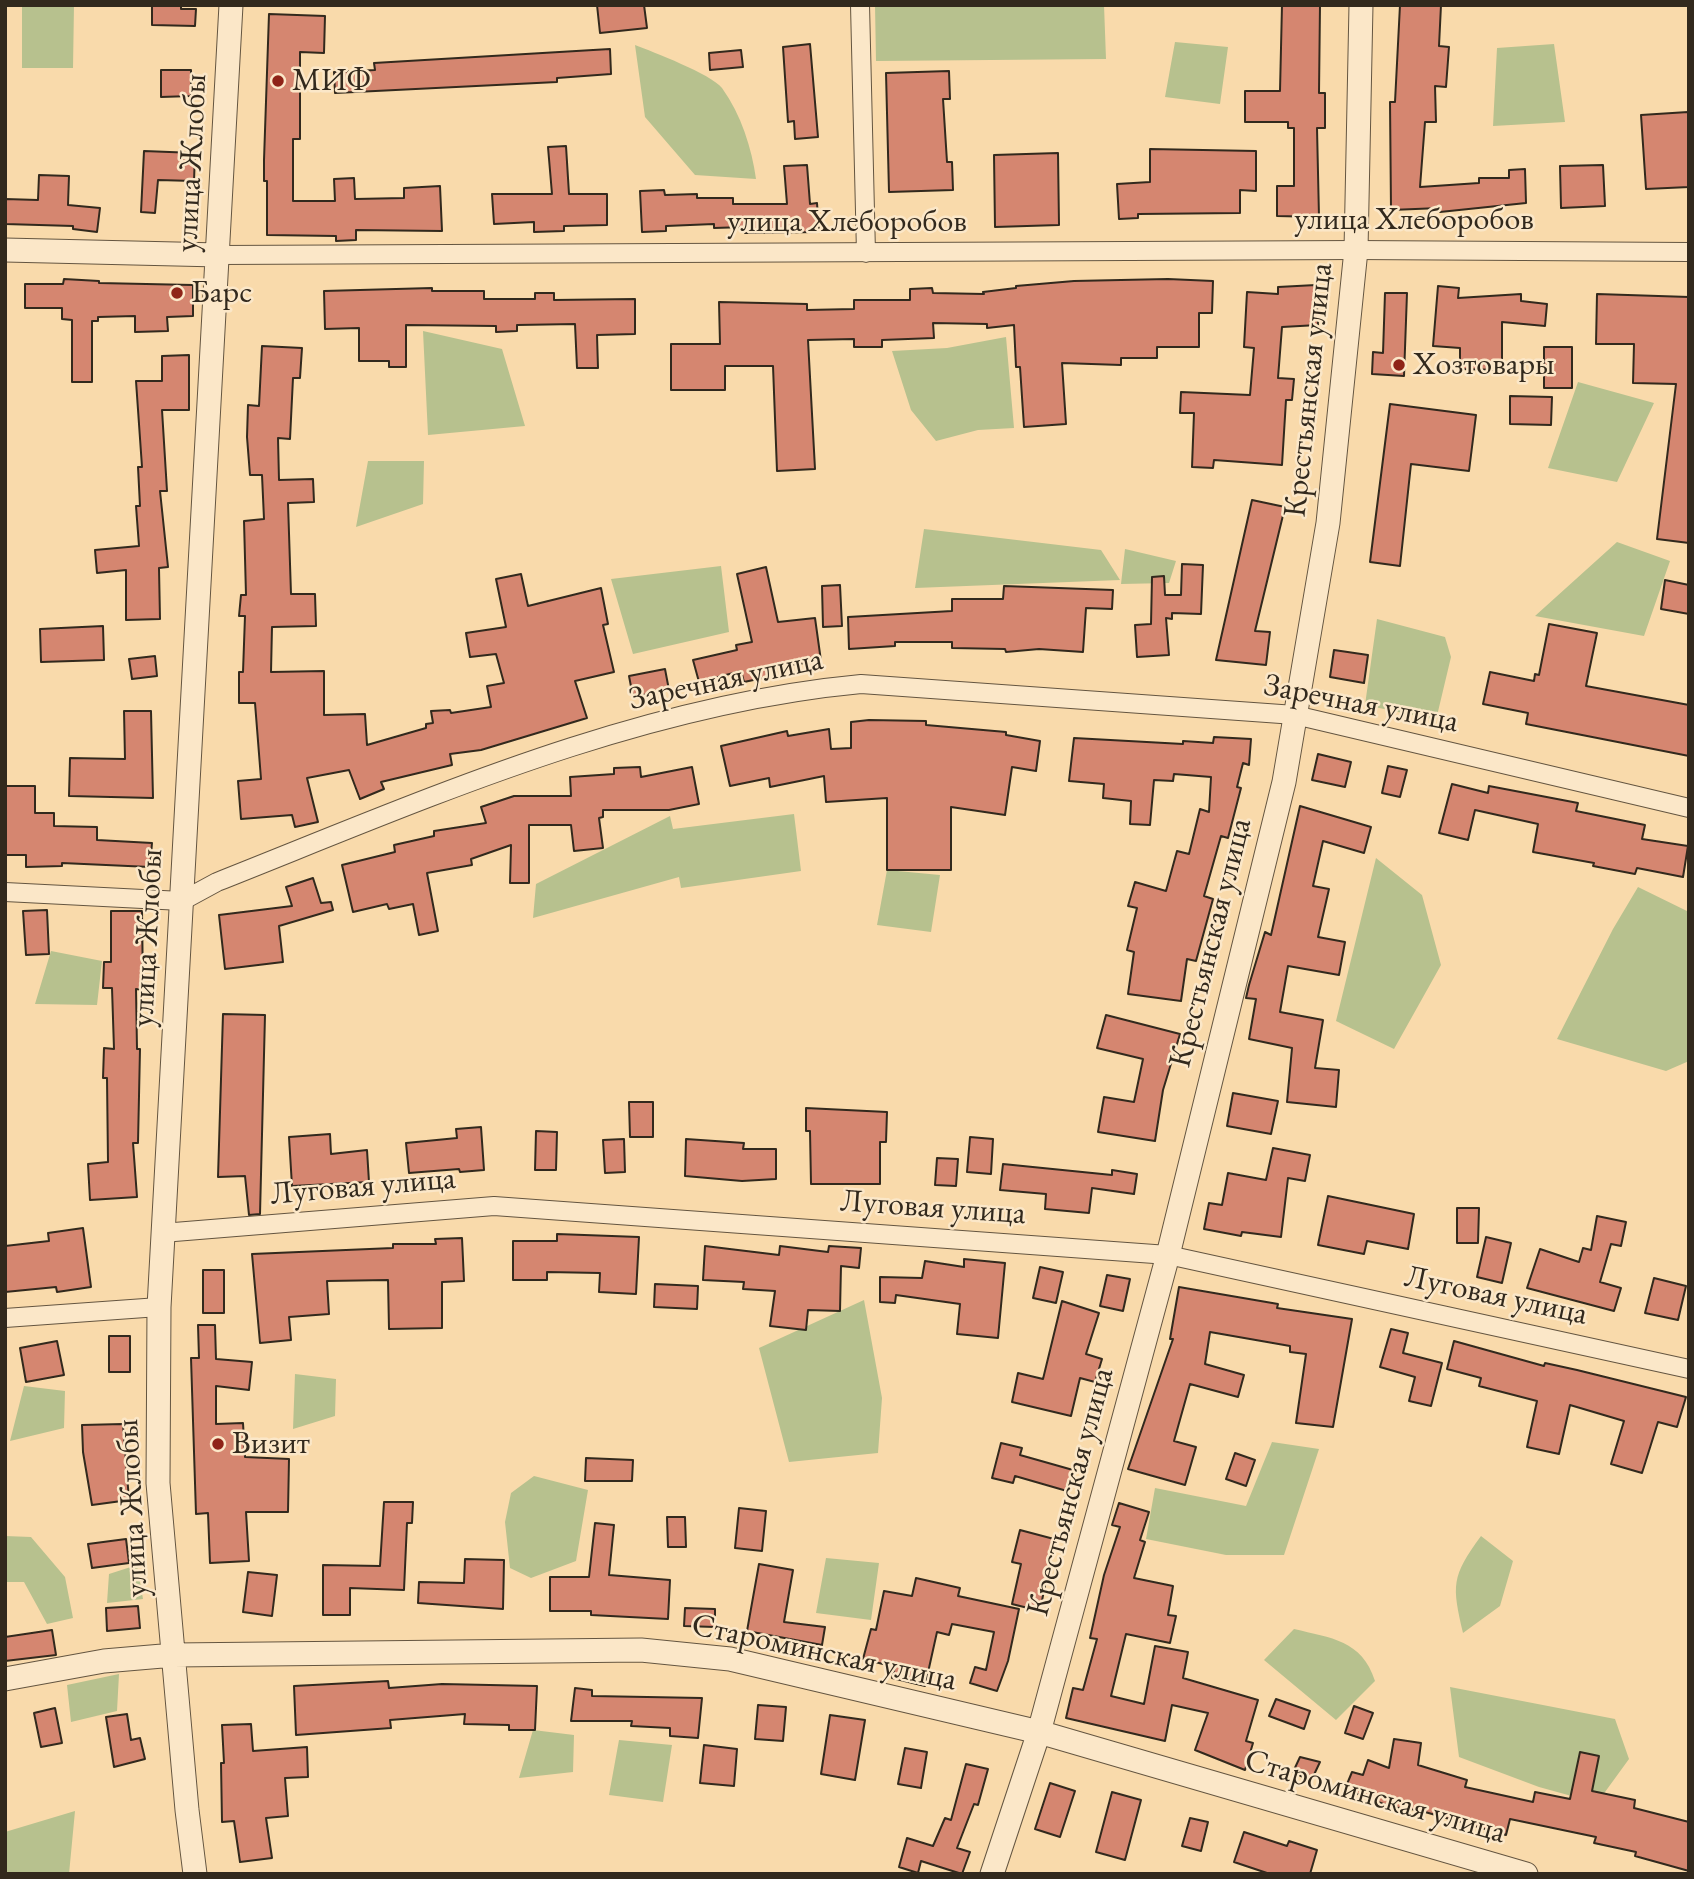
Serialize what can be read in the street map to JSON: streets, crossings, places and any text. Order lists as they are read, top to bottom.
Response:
{
  "streets": {
    "street": [
      "улица Жлобы",
      "улица Хлеборобов",
      "Крестьянская улица",
      "Заречная улица",
      "Луговая улица",
      "Староминская улица"
    ]
  },
  "crossings": [
    ["улица Жлобы", "улица Хлеборобов"],
    ["улица Жлобы", "Заречная улица"],
    ["улица Жлобы", "Луговая улица"],
    ["улица Жлобы", "Староминская улица"],
    ["улица Хлеборобов", "Крестьянская улица"],
    ["Крестьянская улица", "Заречная улица"],
    ["Крестьянская улица", "Луговая улица"],
    ["Крестьянская улица", "Староминская улица"]
  ],
  "places": [
    "МИФ",
    "Барс",
    "Хозтовары",
    "Визит"
  ]
}
